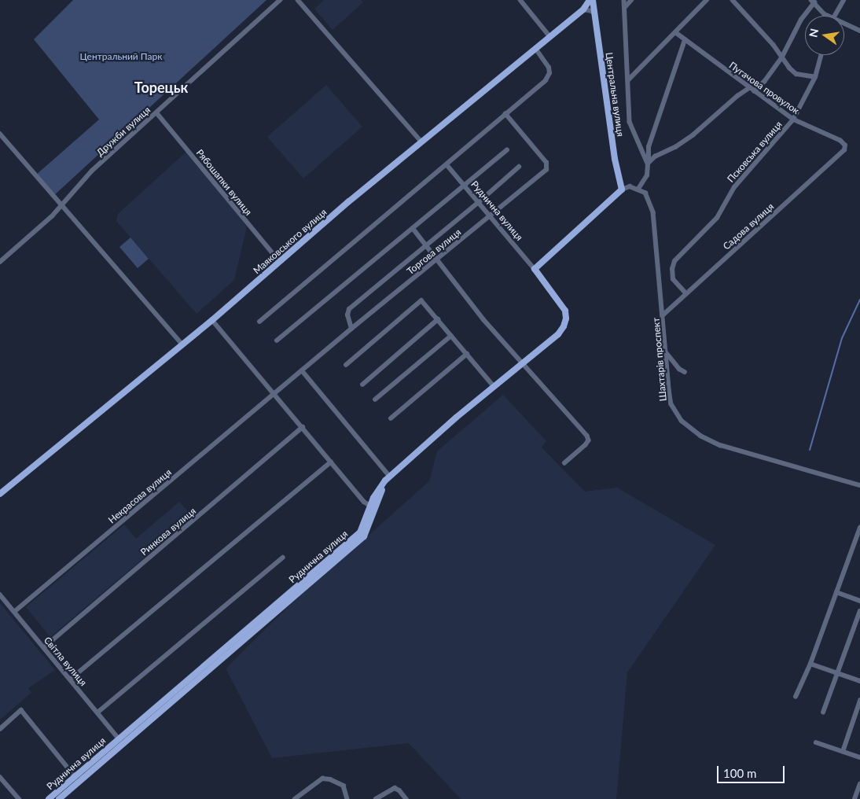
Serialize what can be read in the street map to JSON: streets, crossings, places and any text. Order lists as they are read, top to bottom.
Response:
{
  "streets": {
    "main road": ["Центральна вулиця", "Руднична вулиця", "Маяковського вулиця"],
    "street": [
      "Пугачова провулок",
      "Дружби вулиця",
      "Псковська вулиця",
      "Рябошапки вулиця",
      "Садова вулиця",
      "Торгова вулиця",
      "Шахтарів проспект",
      "Некрасова вулиця",
      "Ринкова вулиця",
      "Світла вулиця"
    ]
  },
  "crossings": [
    ["Пугачова провулок", "Псковська вулиця"],
    ["Пугачова провулок", "Садова вулиця"],
    ["Дружби вулиця", "Рябошапки вулиця"],
    ["Псковська вулиця", "Садова вулиця"],
    ["Рябошапки вулиця", "Маяковського вулиця"],
    ["Руднична вулиця", "Торгова вулиця"],
    ["Руднична вулиця", "Світла вулиця"],
    ["Садова вулиця", "Шахтарів проспект"],
    ["Торгова вулиця", "Некрасова вулиця"],
    ["Некрасова вулиця", "Світла вулиця"],
    ["Ринкова вулиця", "Світла вулиця"]
  ],
  "districts": ["Торецьк"],
  "parks": ["Центральний Парк"],
  "scale_bar": "100 m",
  "north": "left"
}
